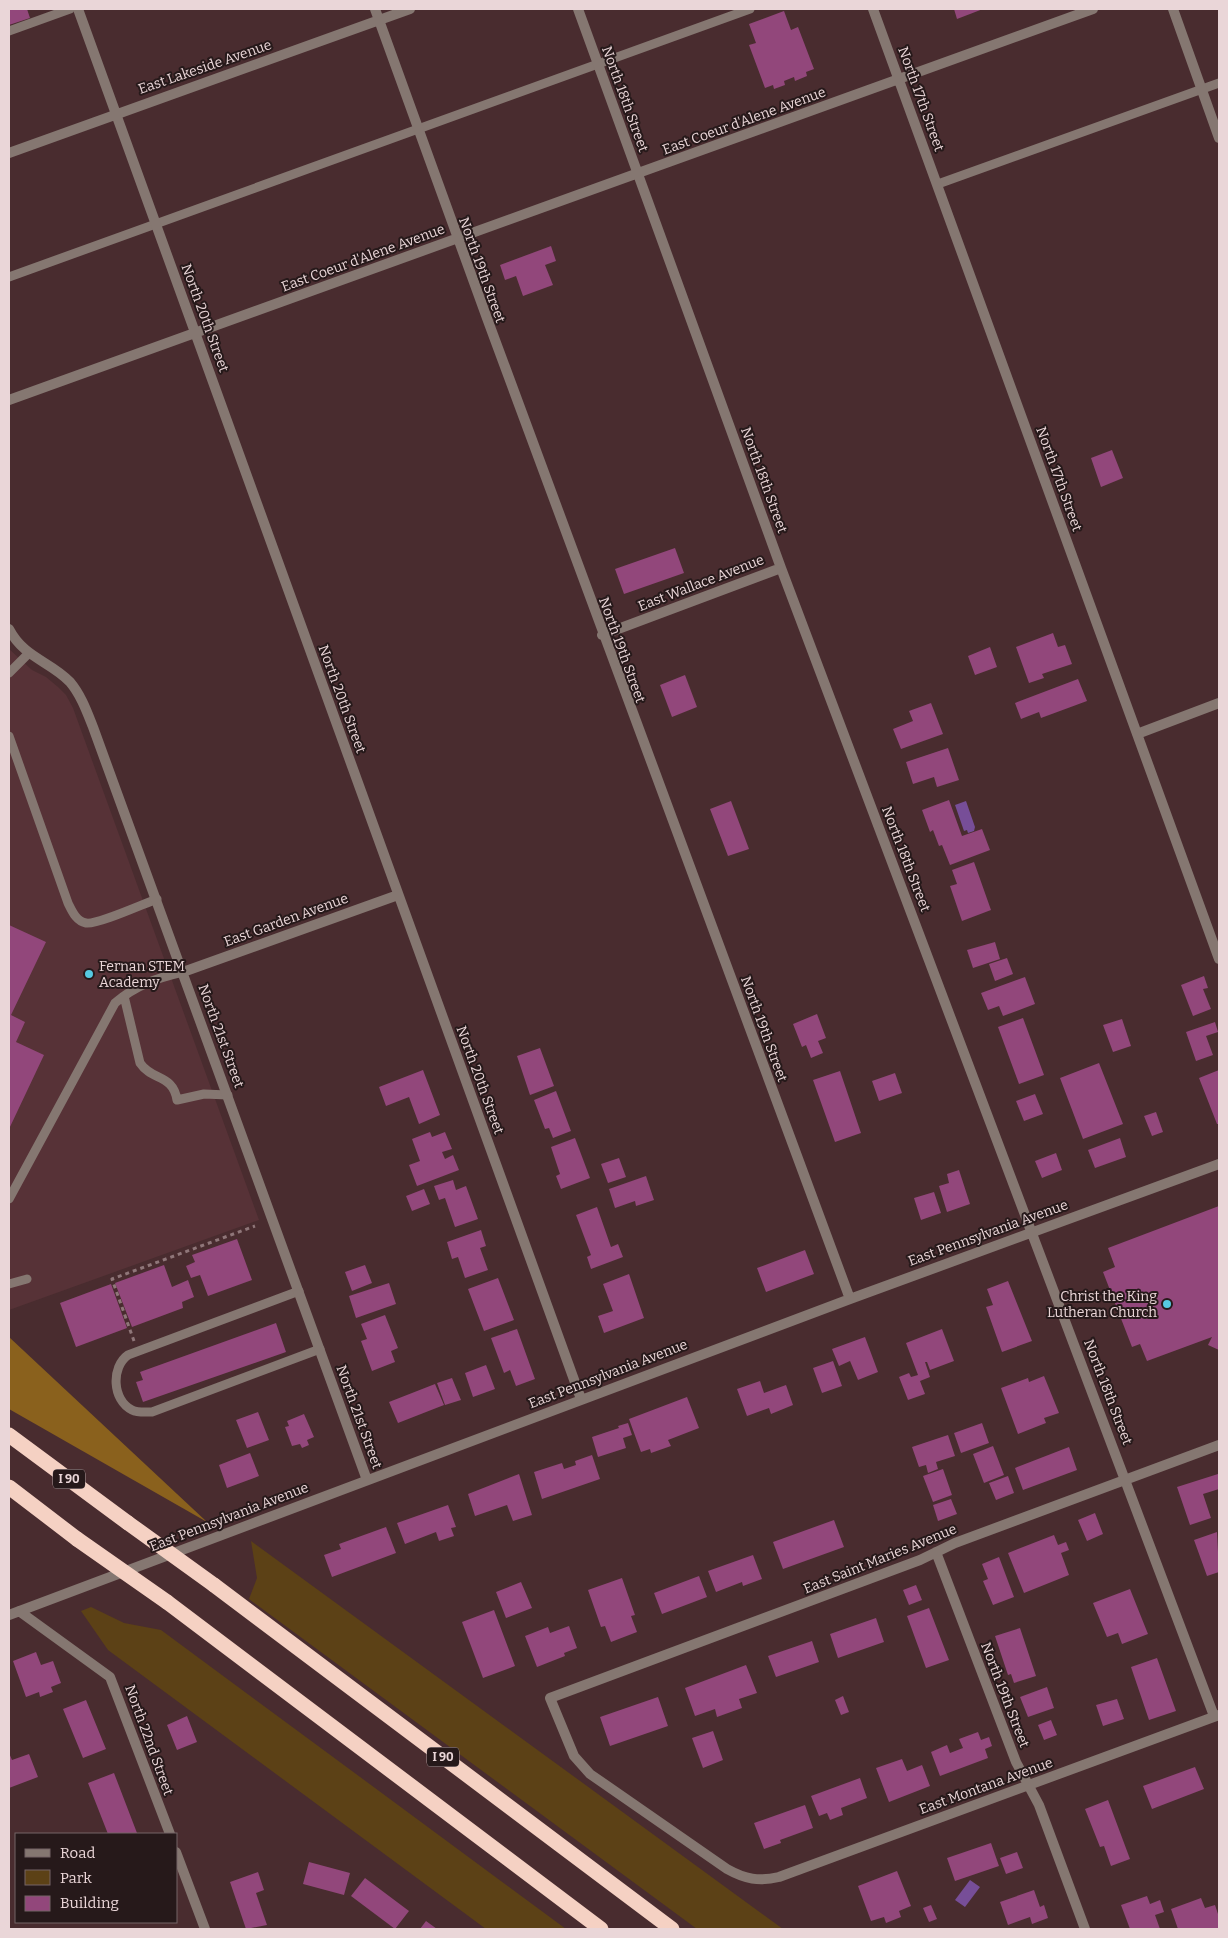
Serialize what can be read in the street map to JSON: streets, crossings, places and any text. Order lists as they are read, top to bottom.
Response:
{
  "streets": {
    "highway": ["I 90"],
    "street": [
      "East Lakeside Avenue",
      "North 18th Street",
      "North 17th Street",
      "East Coeur d'Alene Avenue",
      "North 19th Street",
      "North 20th Street",
      "East Wallace Avenue",
      "East Garden Avenue",
      "North 21st Street",
      "East Pennsylvania Avenue",
      "East Saint Maries Avenue",
      "North 22nd Street",
      "East Montana Avenue"
    ]
  },
  "crossings": [
    ["East Lakeside Avenue", "North 19th Street"],
    ["East Lakeside Avenue", "North 20th Street"],
    ["North 18th Street", "East Coeur d'Alene Avenue"],
    ["North 18th Street", "East Wallace Avenue"],
    ["North 18th Street", "East Pennsylvania Avenue"],
    ["North 18th Street", "East Saint Maries Avenue"],
    ["North 18th Street", "East Montana Avenue"],
    ["North 17th Street", "East Coeur d'Alene Avenue"],
    ["East Coeur d'Alene Avenue", "North 19th Street"],
    ["East Coeur d'Alene Avenue", "North 20th Street"],
    ["North 19th Street", "East Wallace Avenue"],
    ["North 19th Street", "East Pennsylvania Avenue"],
    ["North 19th Street", "East Saint Maries Avenue"],
    ["North 19th Street", "East Montana Avenue"],
    ["North 20th Street", "East Garden Avenue"],
    ["North 20th Street", "East Pennsylvania Avenue"],
    ["East Garden Avenue", "North 21st Street"],
    ["North 21st Street", "East Pennsylvania Avenue"],
    ["East Pennsylvania Avenue", "North 22nd Street"],
    ["East Saint Maries Avenue", "East Montana Avenue"]
  ],
  "places": ["Fernan STEM Academy", "Christ the King Lutheran Church"],
  "legend": ["Road", "Park", "Building"]
}
